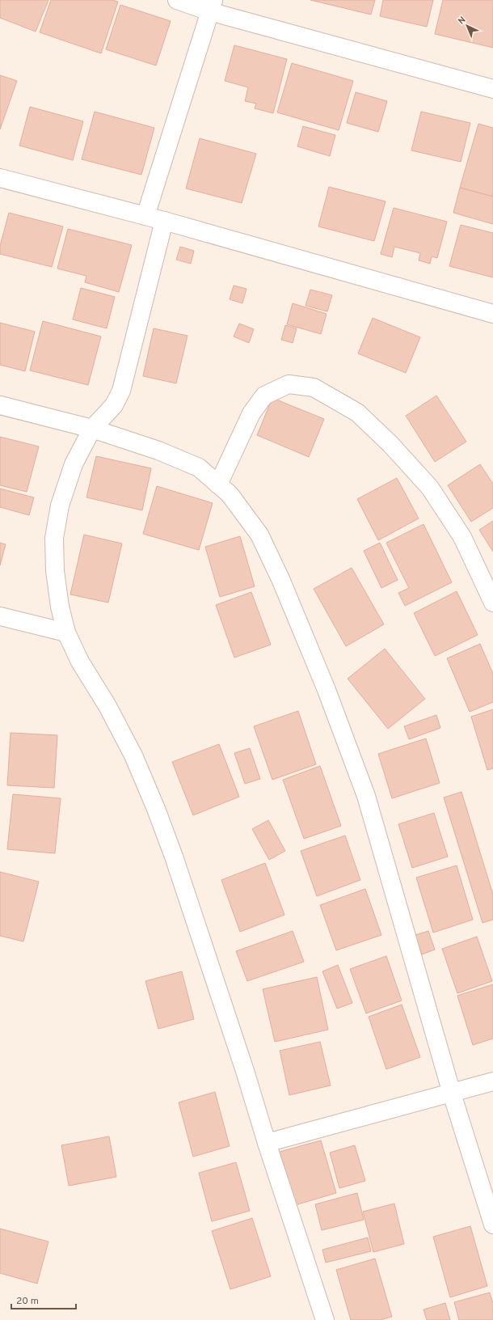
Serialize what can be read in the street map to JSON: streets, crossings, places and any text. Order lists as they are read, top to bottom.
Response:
{
  "scale_bar": "20 m",
  "north": "top left"
}
